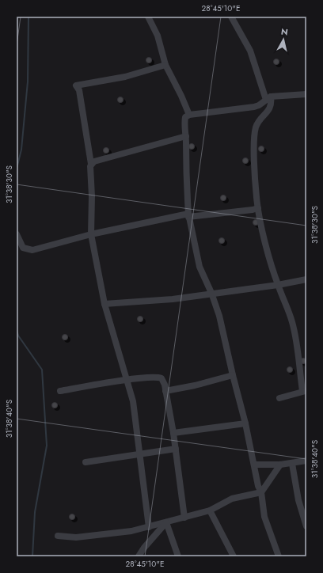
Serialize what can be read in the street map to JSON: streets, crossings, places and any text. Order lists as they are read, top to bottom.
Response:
{
  "north": "top",
  "coordinates": ["28°45'10\"E", "31°38'30\"S", "31°38'40\"S"]
}
